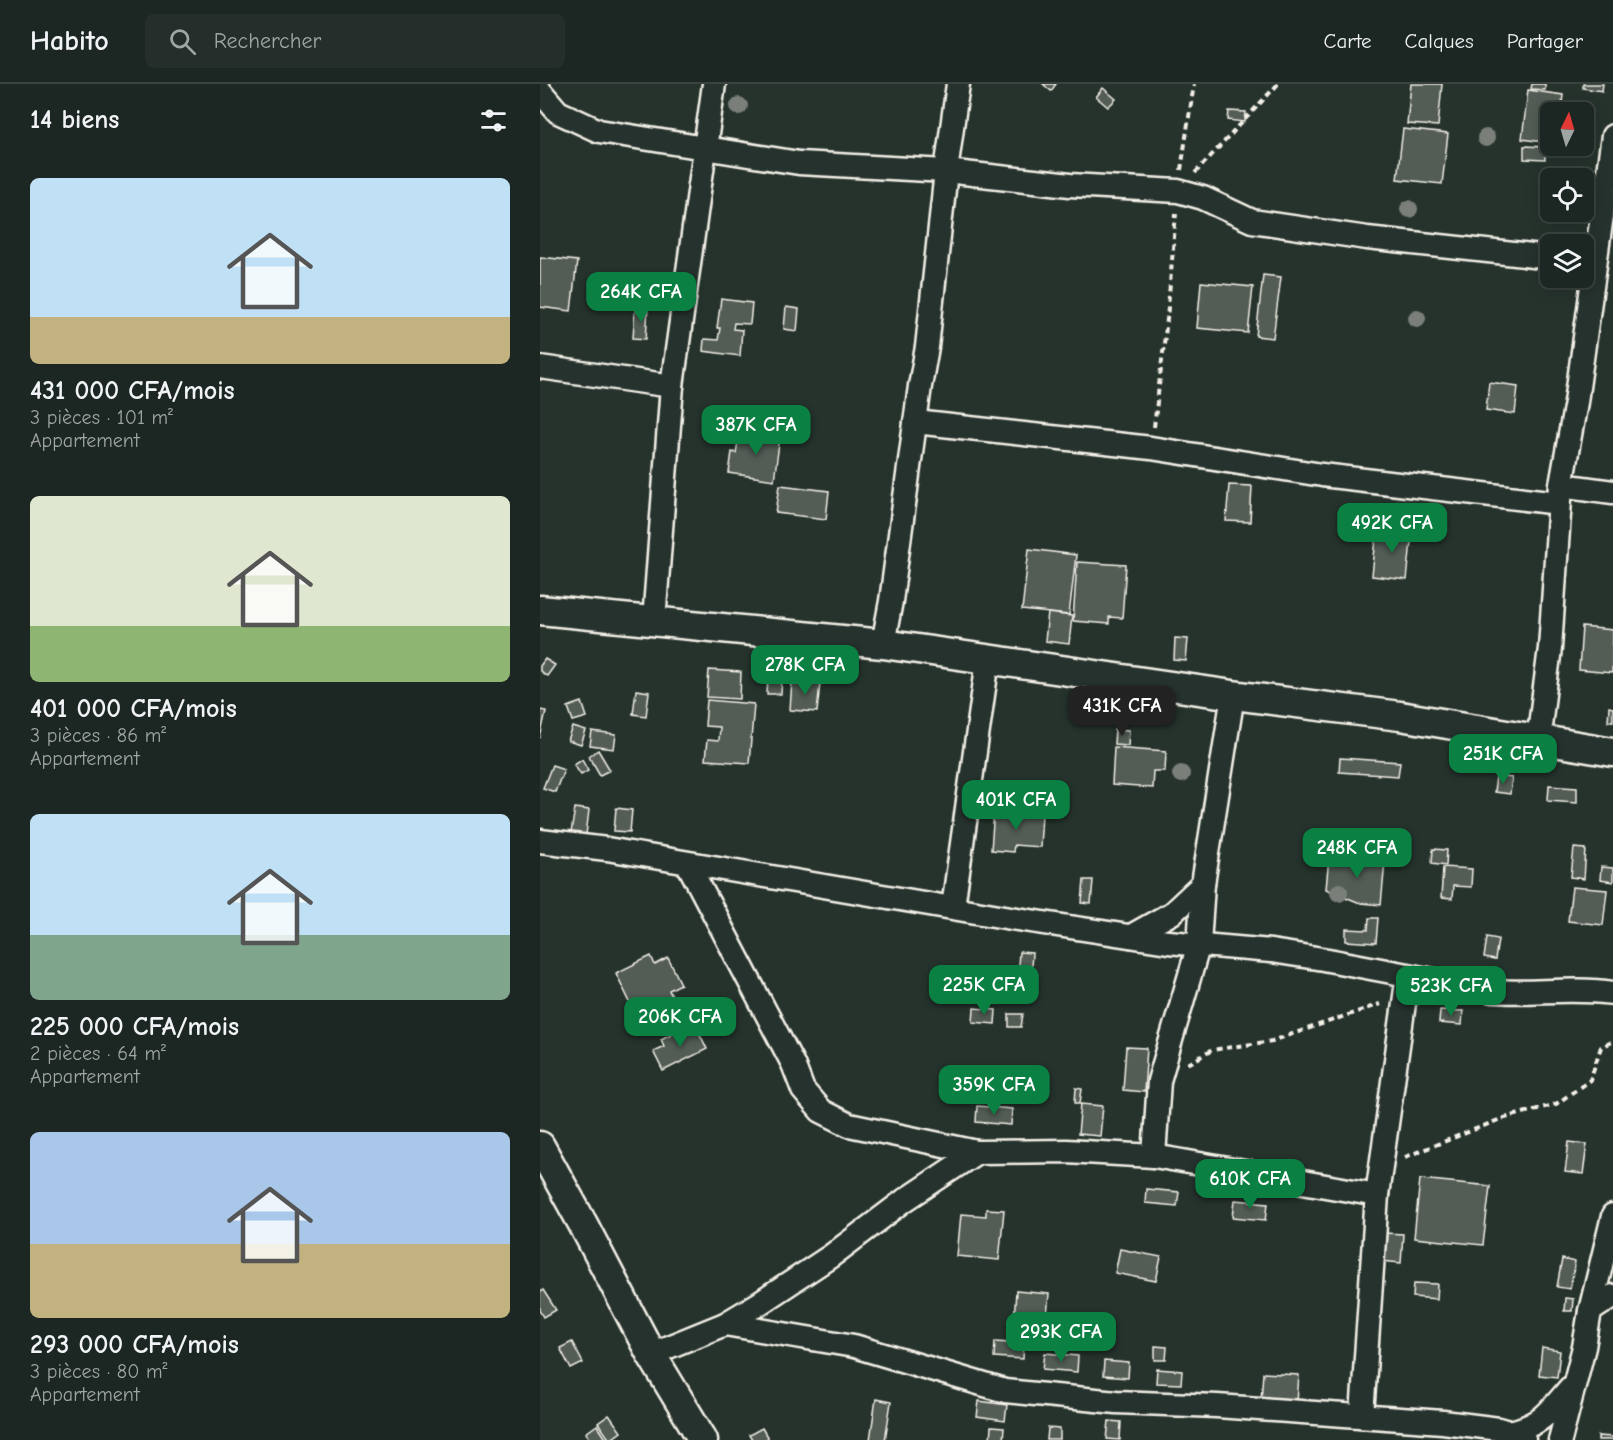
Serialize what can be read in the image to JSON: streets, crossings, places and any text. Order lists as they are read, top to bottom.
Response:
{
  "north": "top",
  "page": {
    "header": "Habito",
    "search": "Rechercher",
    "nav": ["Carte", "Calques", "Partager"],
    "heading": "14 biens",
    "list": [
      {
        "name": "431 000 CFA/mois",
        "note": "3 pièces · 101 m² · Appartement"
      },
      {
        "name": "401 000 CFA/mois",
        "note": "3 pièces · 86 m² · Appartement"
      },
      {
        "name": "225 000 CFA/mois",
        "note": "2 pièces · 64 m² · Appartement"
      },
      {
        "name": "293 000 CFA/mois",
        "note": "3 pièces · 80 m² · Appartement"
      }
    ],
    "price": [
      "264K CFA",
      "387K CFA",
      "492K CFA",
      "278K CFA",
      "431K CFA",
      "251K CFA",
      "401K CFA",
      "248K CFA",
      "225K CFA",
      "523K CFA",
      "206K CFA",
      "359K CFA",
      "610K CFA",
      "293K CFA"
    ]
  }
}
